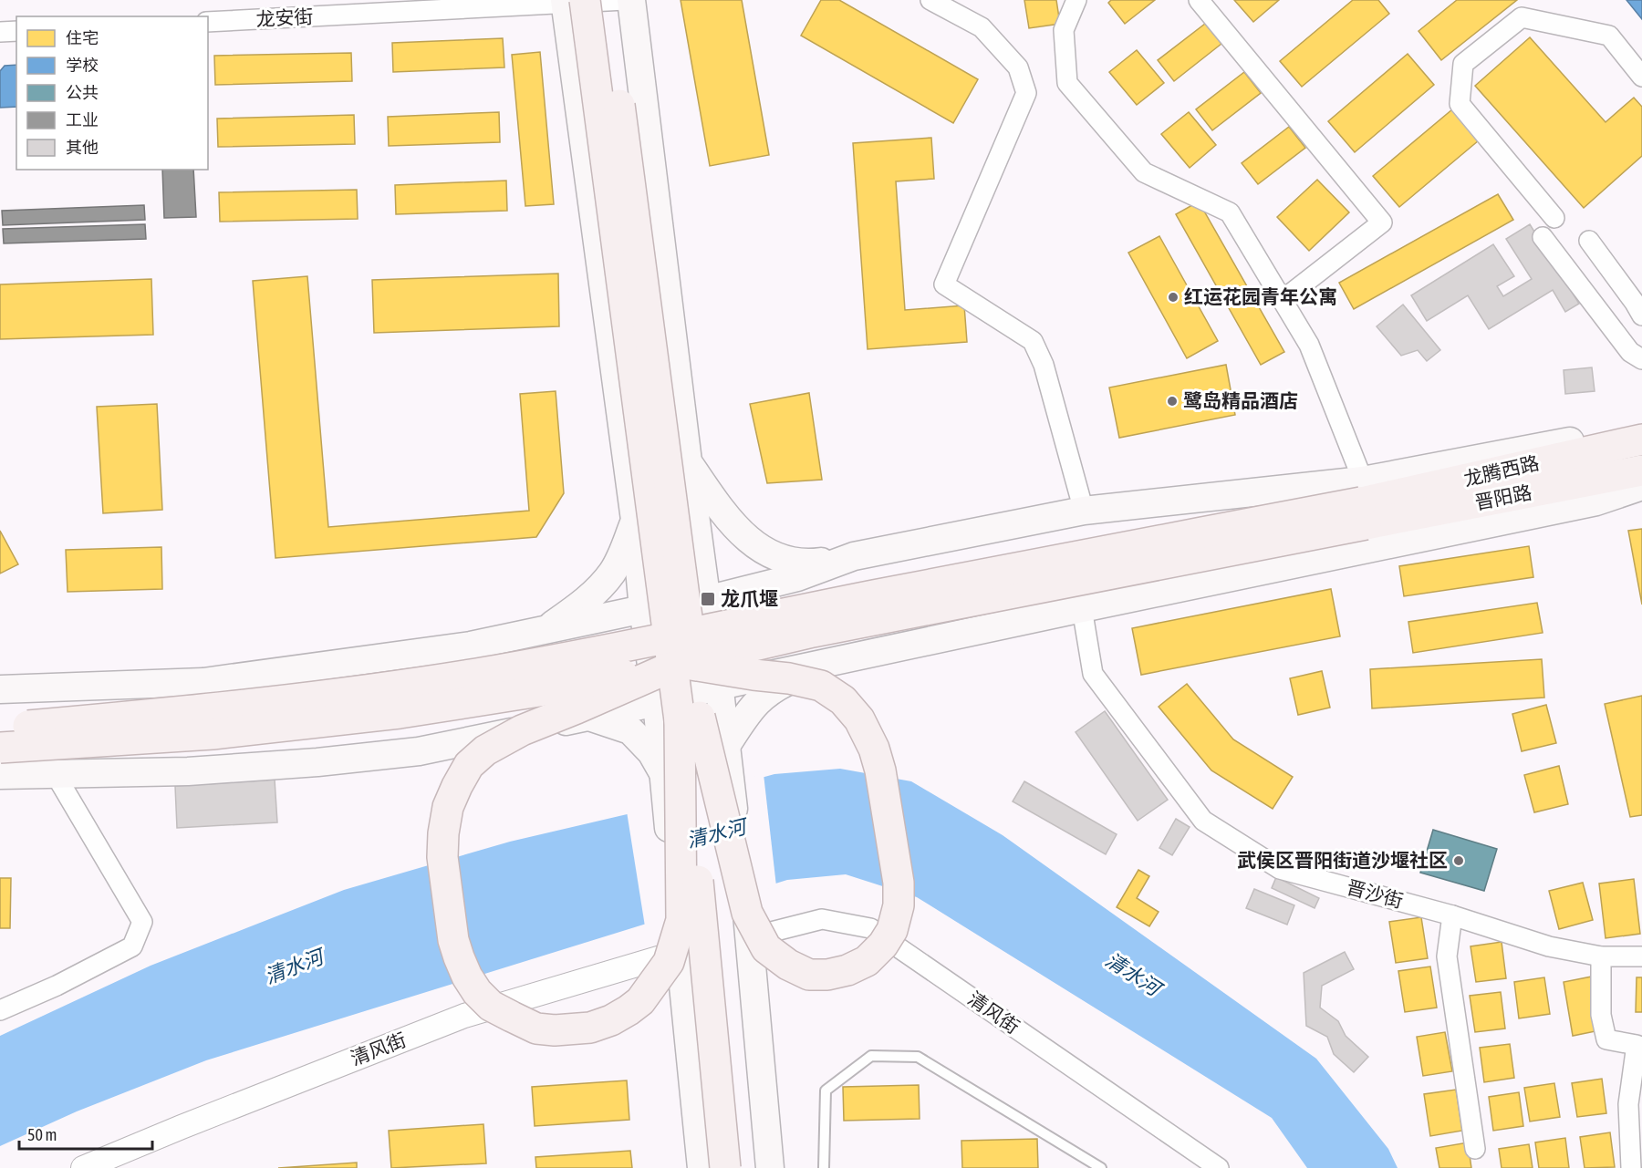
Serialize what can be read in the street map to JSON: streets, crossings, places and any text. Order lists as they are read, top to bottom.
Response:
{
  "streets": {
    "main road": ["龙腾西路", "晋阳路"],
    "street": ["龙安街", "晋沙街", "清风街"]
  },
  "crossings": [
    ["龙腾西路", "晋阳路"]
  ],
  "water": ["清水河"],
  "places": {
    "other": ["红运花园青年公寓", "鹭岛精品酒店", "武侯区晋阳街道沙堰社区"],
    "transit": ["龙爪堰"]
  },
  "legend": [
    "住宅",
    "学校",
    "公共",
    "工业",
    "其他"
  ],
  "scale_bar": "50 m"
}
